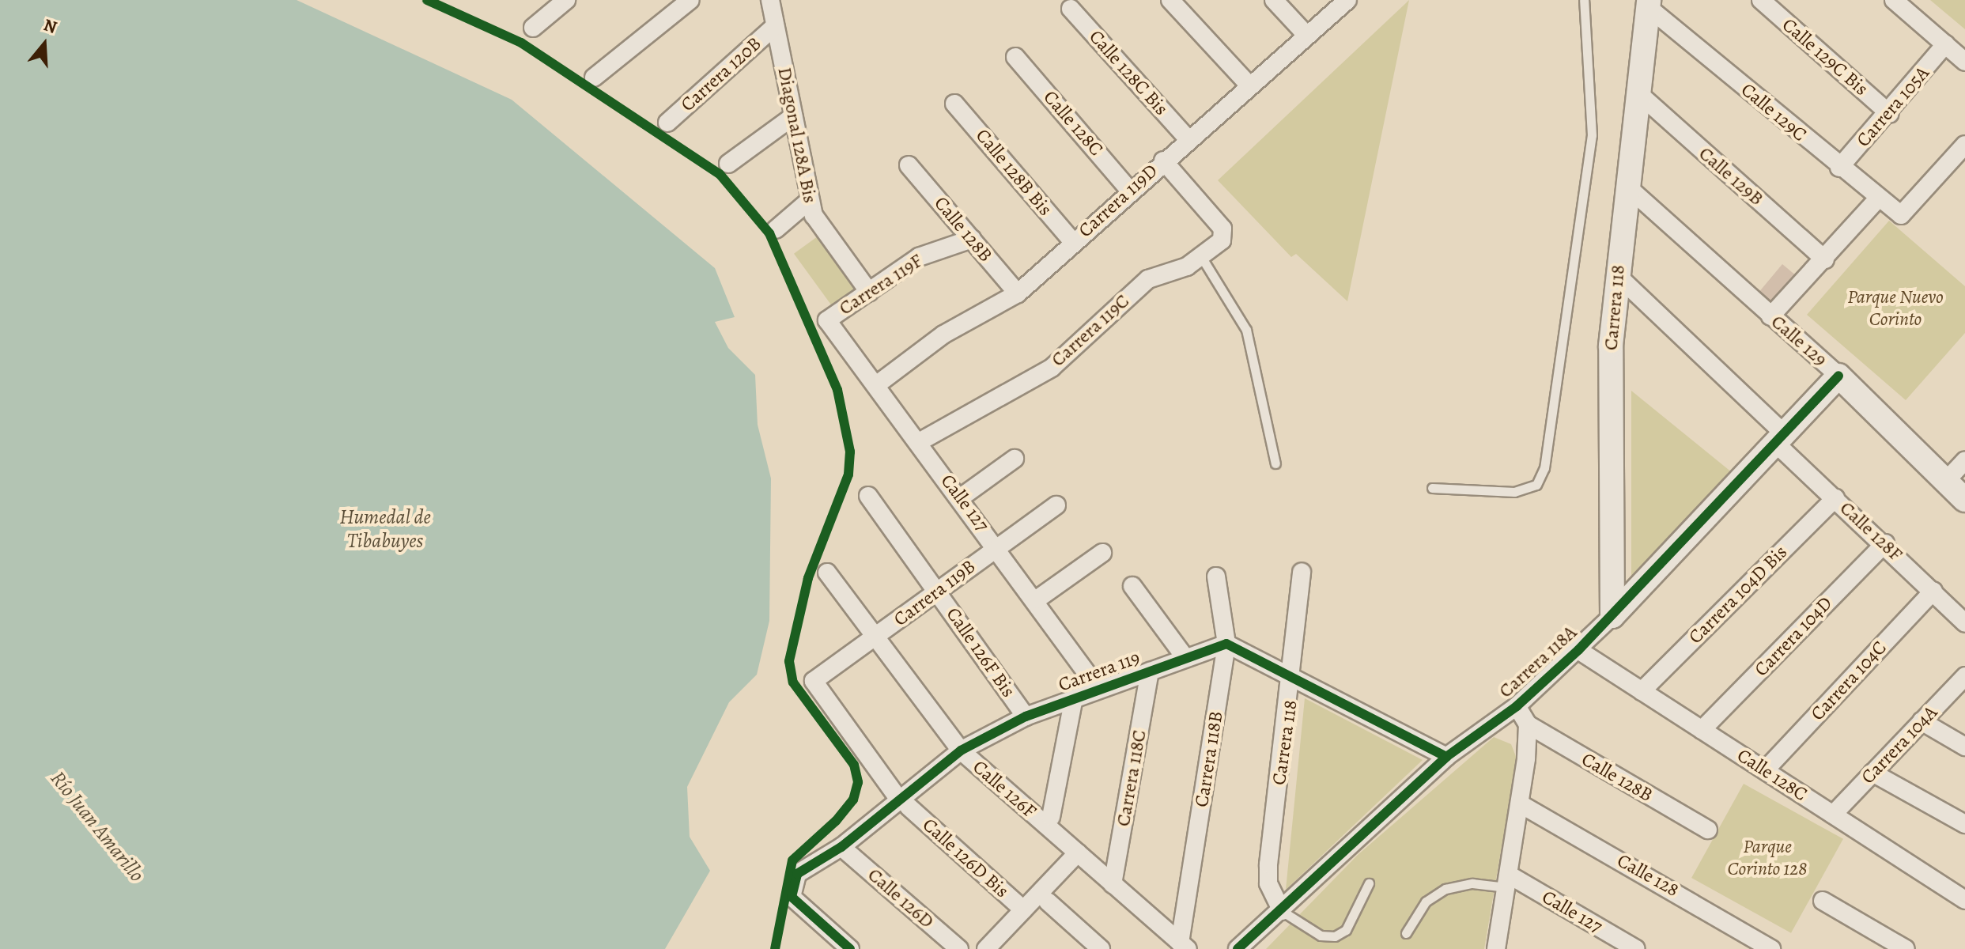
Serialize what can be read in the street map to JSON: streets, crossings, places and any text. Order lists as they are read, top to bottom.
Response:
{
  "streets": {
    "street": [
      "Calle 129C Bis",
      "Calle 128C Bis",
      "Carrera 120B",
      "Carrera 105A",
      "Calle 129C",
      "Calle 128C",
      "Diagonal 128A Bis",
      "Calle 128B Bis",
      "Calle 129B",
      "Carrera 119D",
      "Calle 128B",
      "Carrera 119F",
      "Carrera 118",
      "Carrera 119C",
      "Calle 129",
      "Calle 127",
      "Calle 128F",
      "Carrera 119B",
      "Carrera 104D Bis",
      "Carrera 104D",
      "Calle 126F Bis",
      "Carrera 118A",
      "Carrera 119",
      "Carrera 104C",
      "Carrera 104A",
      "Carrera 118B",
      "Carrera 118C",
      "Calle 126F",
      "Calle 126D Bis",
      "Calle 128",
      "Calle 126D"
    ]
  },
  "crossings": [
    ["Calle 129C Bis", "Carrera 105A"],
    ["Calle 128C Bis", "Carrera 119D"],
    ["Carrera 120B", "Diagonal 128A Bis"],
    ["Carrera 105A", "Calle 129C"],
    ["Calle 129C", "Carrera 118"],
    ["Calle 128C", "Carrera 119D"],
    ["Calle 128C", "Carrera 104D Bis"],
    ["Calle 128C", "Carrera 104D"],
    ["Calle 128C", "Carrera 118A"],
    ["Calle 128C", "Carrera 104C"],
    ["Calle 128C", "Carrera 104A"],
    ["Diagonal 128A Bis", "Carrera 119F"],
    ["Calle 128B Bis", "Carrera 119D"],
    ["Calle 129B", "Carrera 118"],
    ["Carrera 119D", "Calle 128B"],
    ["Carrera 119D", "Carrera 119C"],
    ["Carrera 119D", "Calle 127"],
    ["Calle 128B", "Carrera 119F"],
    ["Carrera 119F", "Calle 127"],
    ["Carrera 118", "Calle 129"],
    ["Carrera 118", "Calle 128F"],
    ["Carrera 118", "Carrera 118A"],
    ["Carrera 119C", "Calle 127"],
    ["Calle 129", "Carrera 118A"],
    ["Calle 127", "Carrera 119B"],
    ["Calle 127", "Carrera 119"],
    ["Calle 128F", "Carrera 104D Bis"],
    ["Calle 128F", "Carrera 104D"],
    ["Calle 128F", "Carrera 118A"],
    ["Calle 128F", "Carrera 104C"],
    ["Carrera 119B", "Calle 126F Bis"],
    ["Carrera 119B", "Calle 126F"],
    ["Carrera 119B", "Calle 126D Bis"],
    ["Calle 126F Bis", "Carrera 119"],
    ["Carrera 119", "Carrera 118B"],
    ["Carrera 119", "Carrera 118C"],
    ["Carrera 119", "Calle 126F"],
    ["Carrera 119", "Calle 126D Bis"],
    ["Carrera 119", "Calle 126D"],
    ["Carrera 118B", "Calle 126F"],
    ["Carrera 118C", "Calle 126F"]
  ],
  "water": ["Humedal de Tibabuyes", "Río Juan Amarillo"],
  "parks": ["Parque Nuevo Corinto", "Parque Corinto 128"],
  "north": "top"
}
